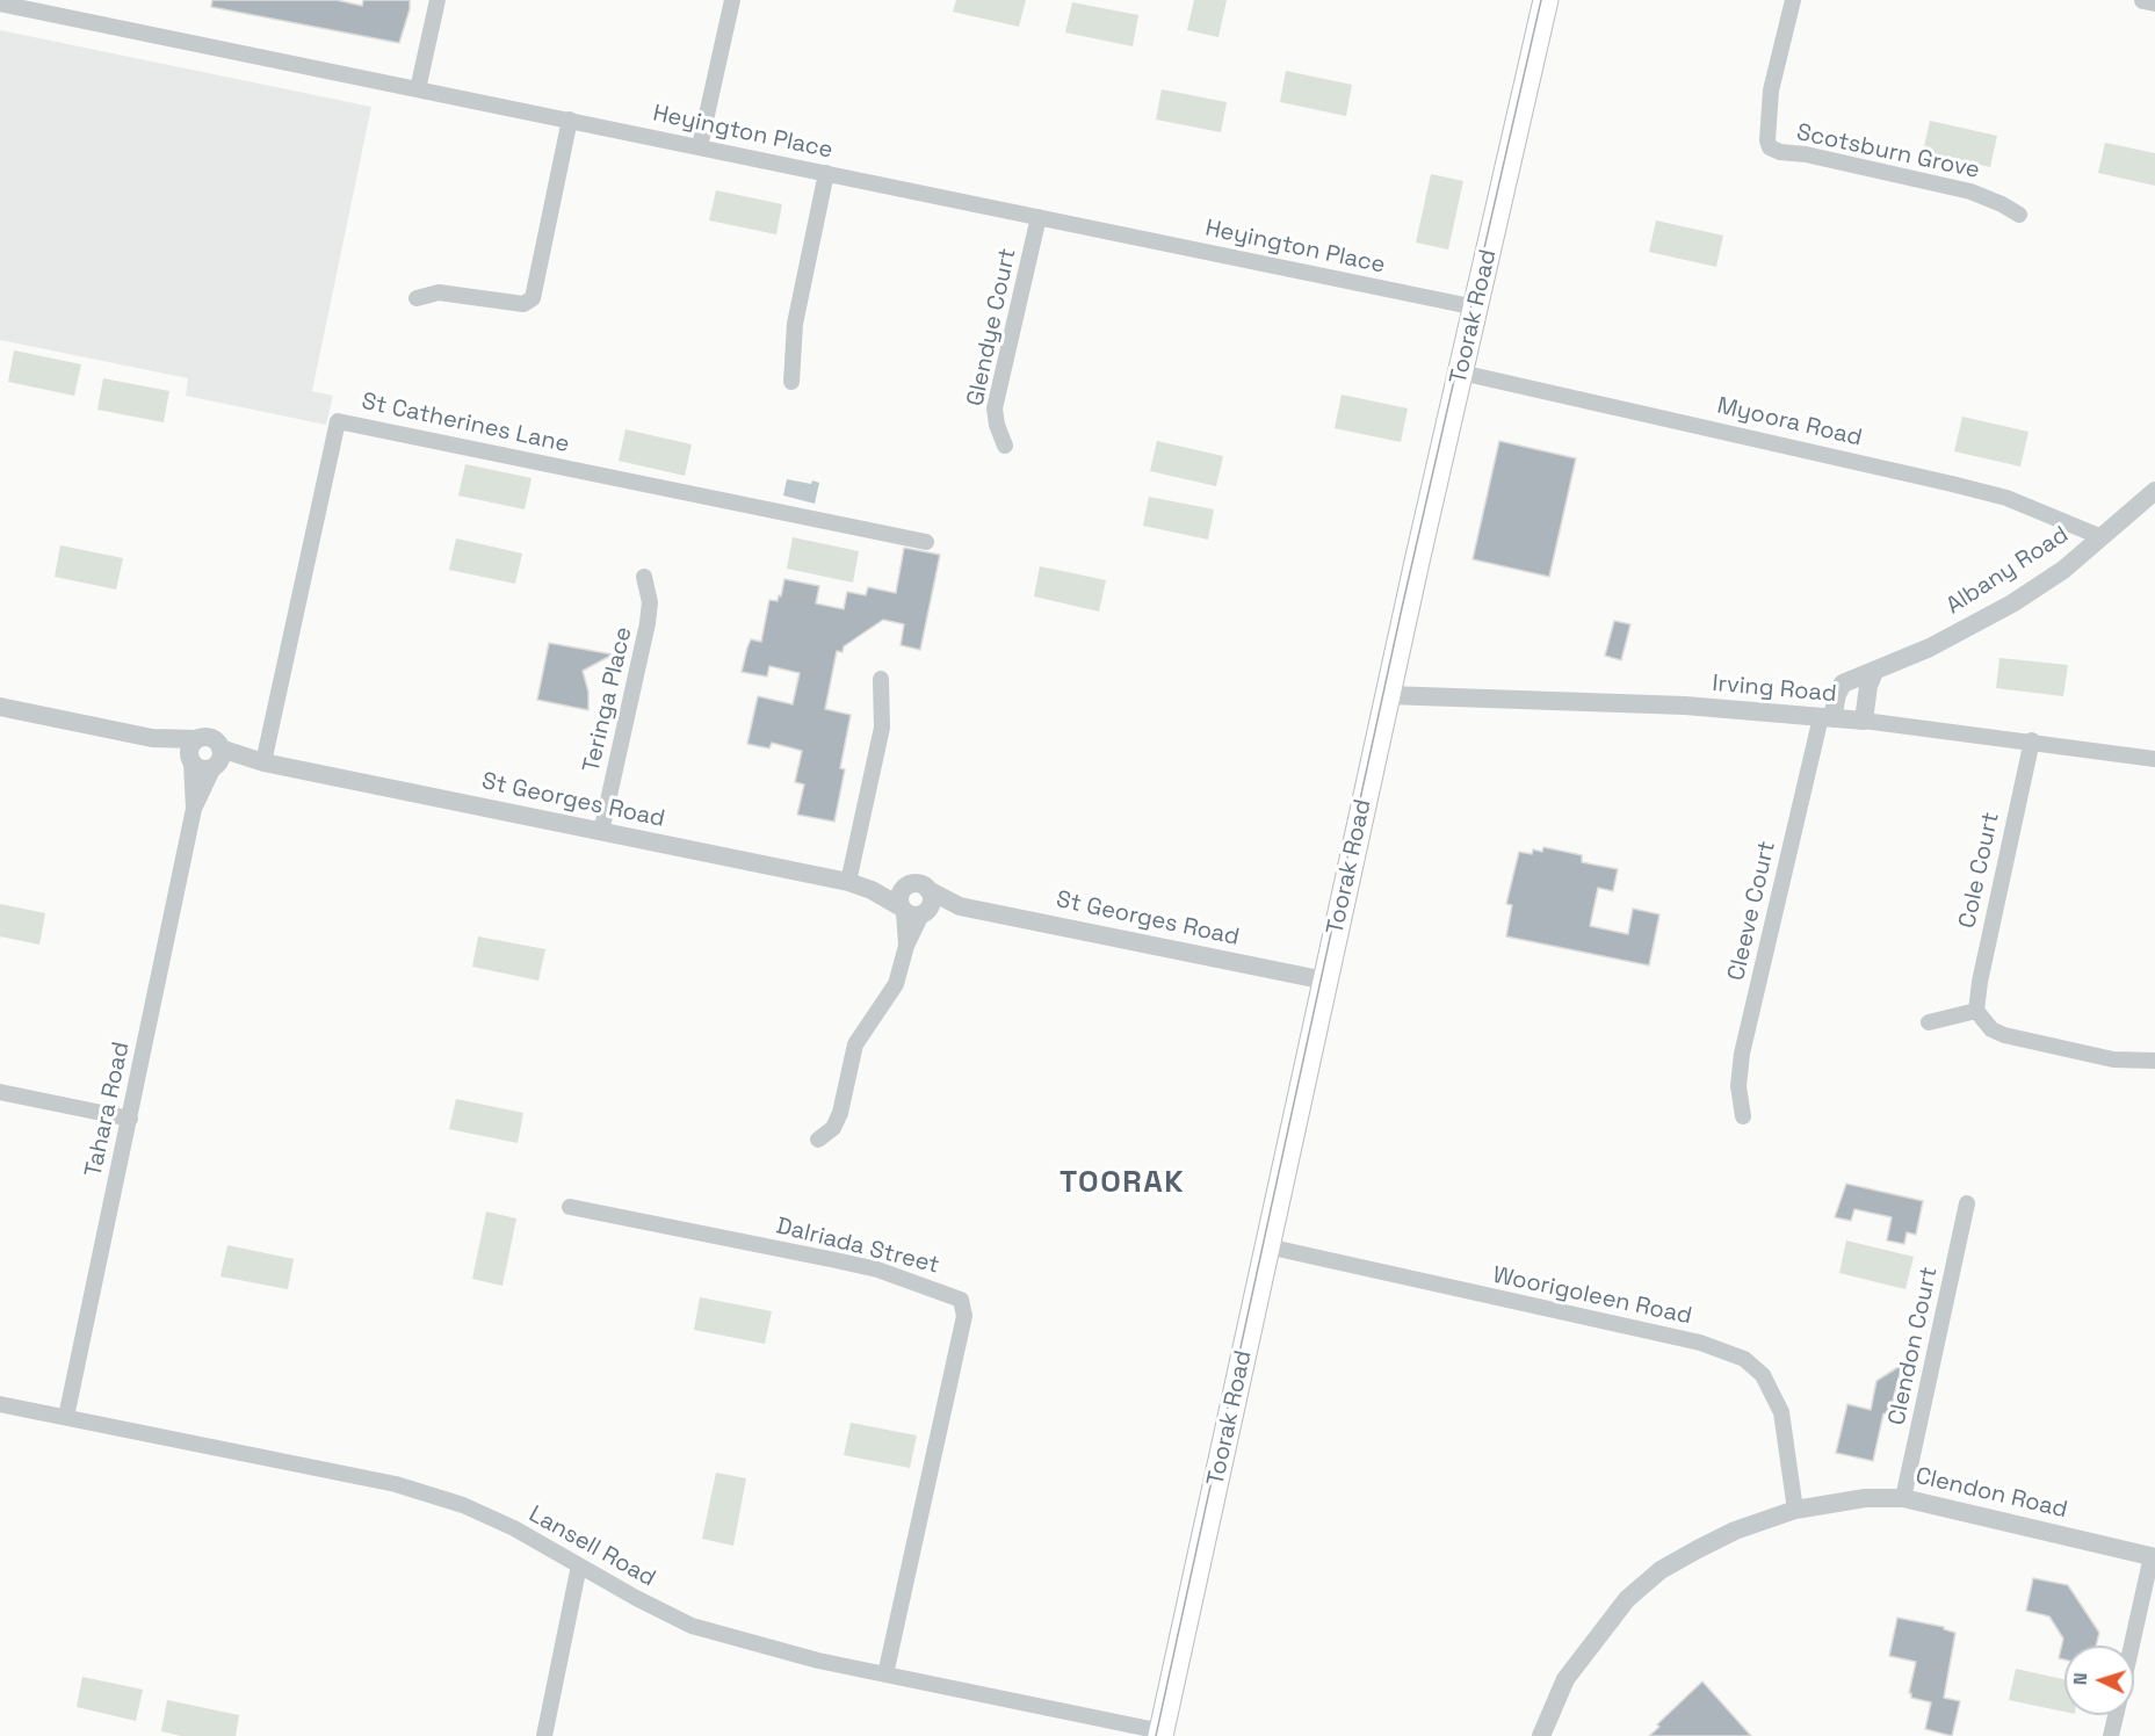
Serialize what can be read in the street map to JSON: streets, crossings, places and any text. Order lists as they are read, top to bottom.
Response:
{
  "streets": {
    "main road": ["Toorak Road"],
    "street": [
      "Heyington Place",
      "Scotsburn Grove",
      "Glendye Court",
      "Myoora Road",
      "St Catherines Lane",
      "Albany Road",
      "Irving Road",
      "Teringa Place",
      "St Georges Road",
      "Cole Court",
      "Cleeve Court",
      "Tahara Road",
      "Dalriada Street",
      "Woorigoleen Road",
      "Clendon Court",
      "Clendon Road",
      "Lansell Road"
    ]
  },
  "crossings": [
    ["Heyington Place", "Toorak Road"],
    ["Heyington Place", "Glendye Court"],
    ["Toorak Road", "Myoora Road"],
    ["Toorak Road", "Irving Road"],
    ["Toorak Road", "St Georges Road"],
    ["Toorak Road", "Woorigoleen Road"],
    ["Toorak Road", "Lansell Road"],
    ["Myoora Road", "Albany Road"],
    ["St Catherines Lane", "St Georges Road"],
    ["Albany Road", "Irving Road"],
    ["Albany Road", "Cleeve Court"],
    ["Irving Road", "Cole Court"],
    ["Irving Road", "Cleeve Court"],
    ["Teringa Place", "St Georges Road"],
    ["St Georges Road", "Tahara Road"],
    ["Tahara Road", "Lansell Road"],
    ["Dalriada Street", "Lansell Road"],
    ["Woorigoleen Road", "Clendon Road"],
    ["Clendon Court", "Clendon Road"]
  ],
  "districts": ["TOORAK"],
  "north": "left"
}
